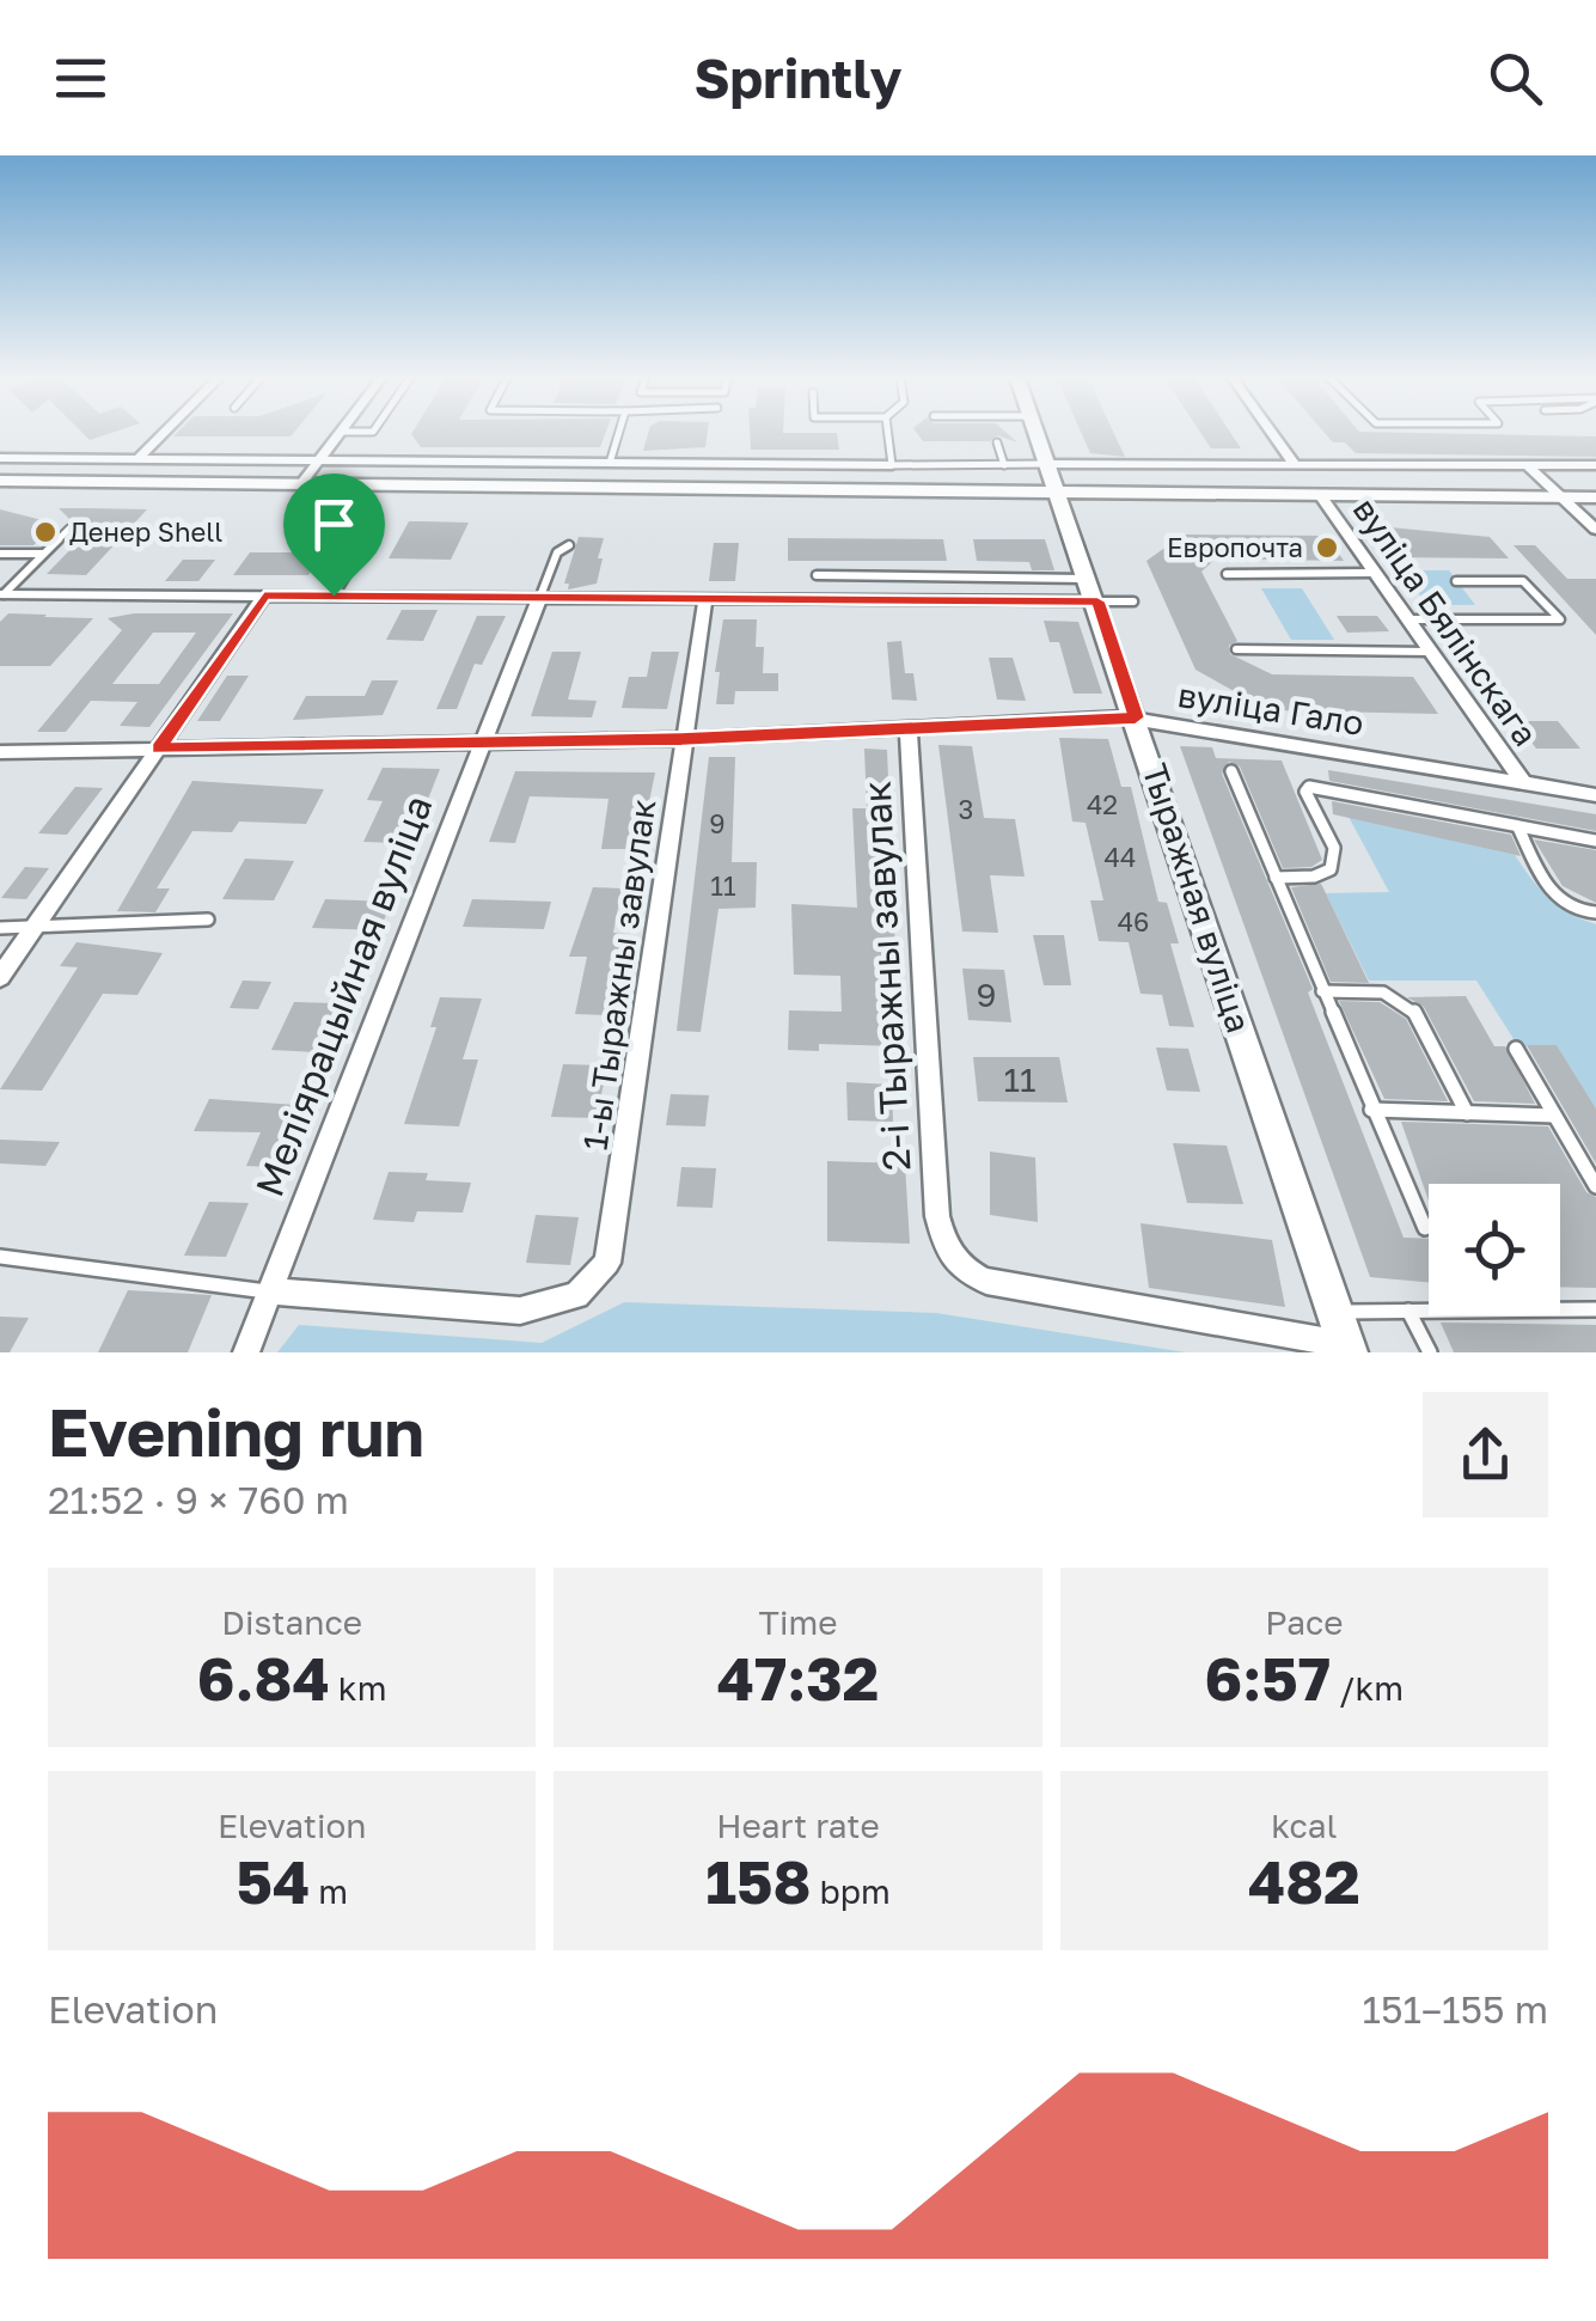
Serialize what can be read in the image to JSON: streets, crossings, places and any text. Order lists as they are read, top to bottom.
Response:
{
  "streets": {
    "main road": ["Тыражная вуліца"],
    "street": [
      "вуліца Бялінскага",
      "вуліца Гало",
      "1-ы Тыражны завулак",
      "2-і Тыражны завулак",
      "Меліярацыйная вуліца"
    ]
  },
  "crossings": [
    ["вуліца Бялінскага", "вуліца Гало"],
    ["вуліца Гало", "Тыражная вуліца"],
    ["вуліца Гало", "1-ы Тыражны завулак"],
    ["вуліца Гало", "2-і Тыражны завулак"],
    ["вуліца Гало", "Меліярацыйная вуліца"],
    ["Тыражная вуліца", "2-і Тыражны завулак"],
    ["1-ы Тыражны завулак", "Меліярацыйная вуліца"]
  ],
  "places": ["Денер Shell", "Европочта"],
  "house_numbers": [
    "42",
    "3",
    "9",
    "44",
    "11",
    "46",
    "9",
    "11"
  ],
  "page": {
    "header": "Sprintly",
    "heading": ["Evening run", "21:52 · 9 × 760 m"],
    "stats": [
      ["Distance", "6.84 km"],
      ["Time", "47:32"],
      ["Pace", "6:57 /km"],
      ["Elevation", "54 m"],
      ["Heart rate", "158 bpm"],
      ["kcal", "482"]
    ],
    "chart": ["Elevation", "151–155 m"]
  }
}
